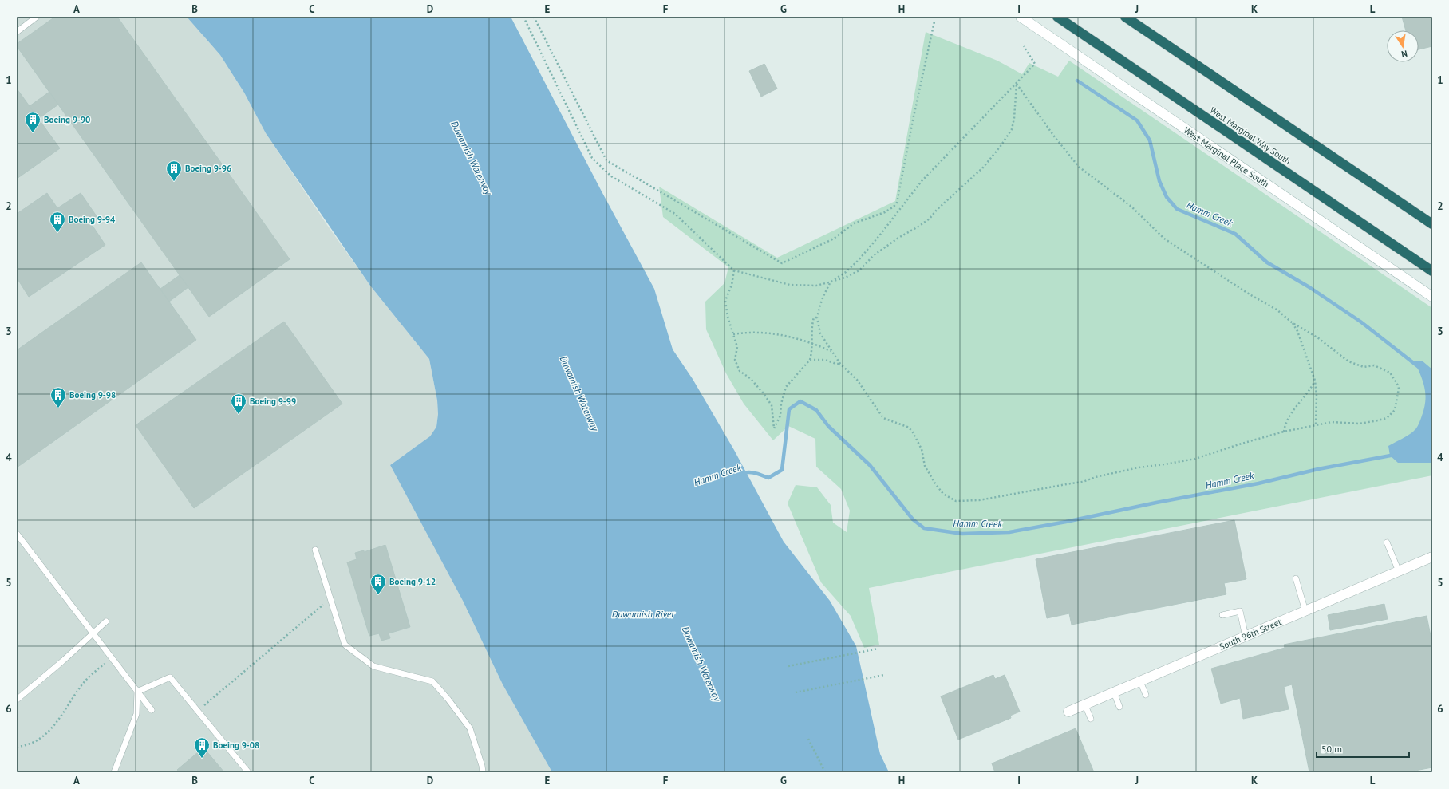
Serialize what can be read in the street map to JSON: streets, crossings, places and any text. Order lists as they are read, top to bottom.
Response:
{
  "streets": {
    "highway": ["West Marginal Way South"],
    "street": ["West Marginal Place South", "South 96th Street"]
  },
  "water": ["Duwamish Waterway", "Hamm Creek", "Duwamish River"],
  "places": {
    "building": [
      "Boeing 9-90",
      "Boeing 9-96",
      "Boeing 9-94",
      "Boeing 9-98",
      "Boeing 9-99",
      "Boeing 9-12",
      "Boeing 9-08"
    ]
  },
  "scale_bar": "50 m",
  "north": "bottom",
  "grid": {
    "columns": [
      "A",
      "B",
      "C",
      "D",
      "E",
      "F",
      "G",
      "H",
      "I",
      "J",
      "K",
      "L"
    ],
    "rows": [
      "1",
      "2",
      "3",
      "4",
      "5",
      "6"
    ]
  }
}
